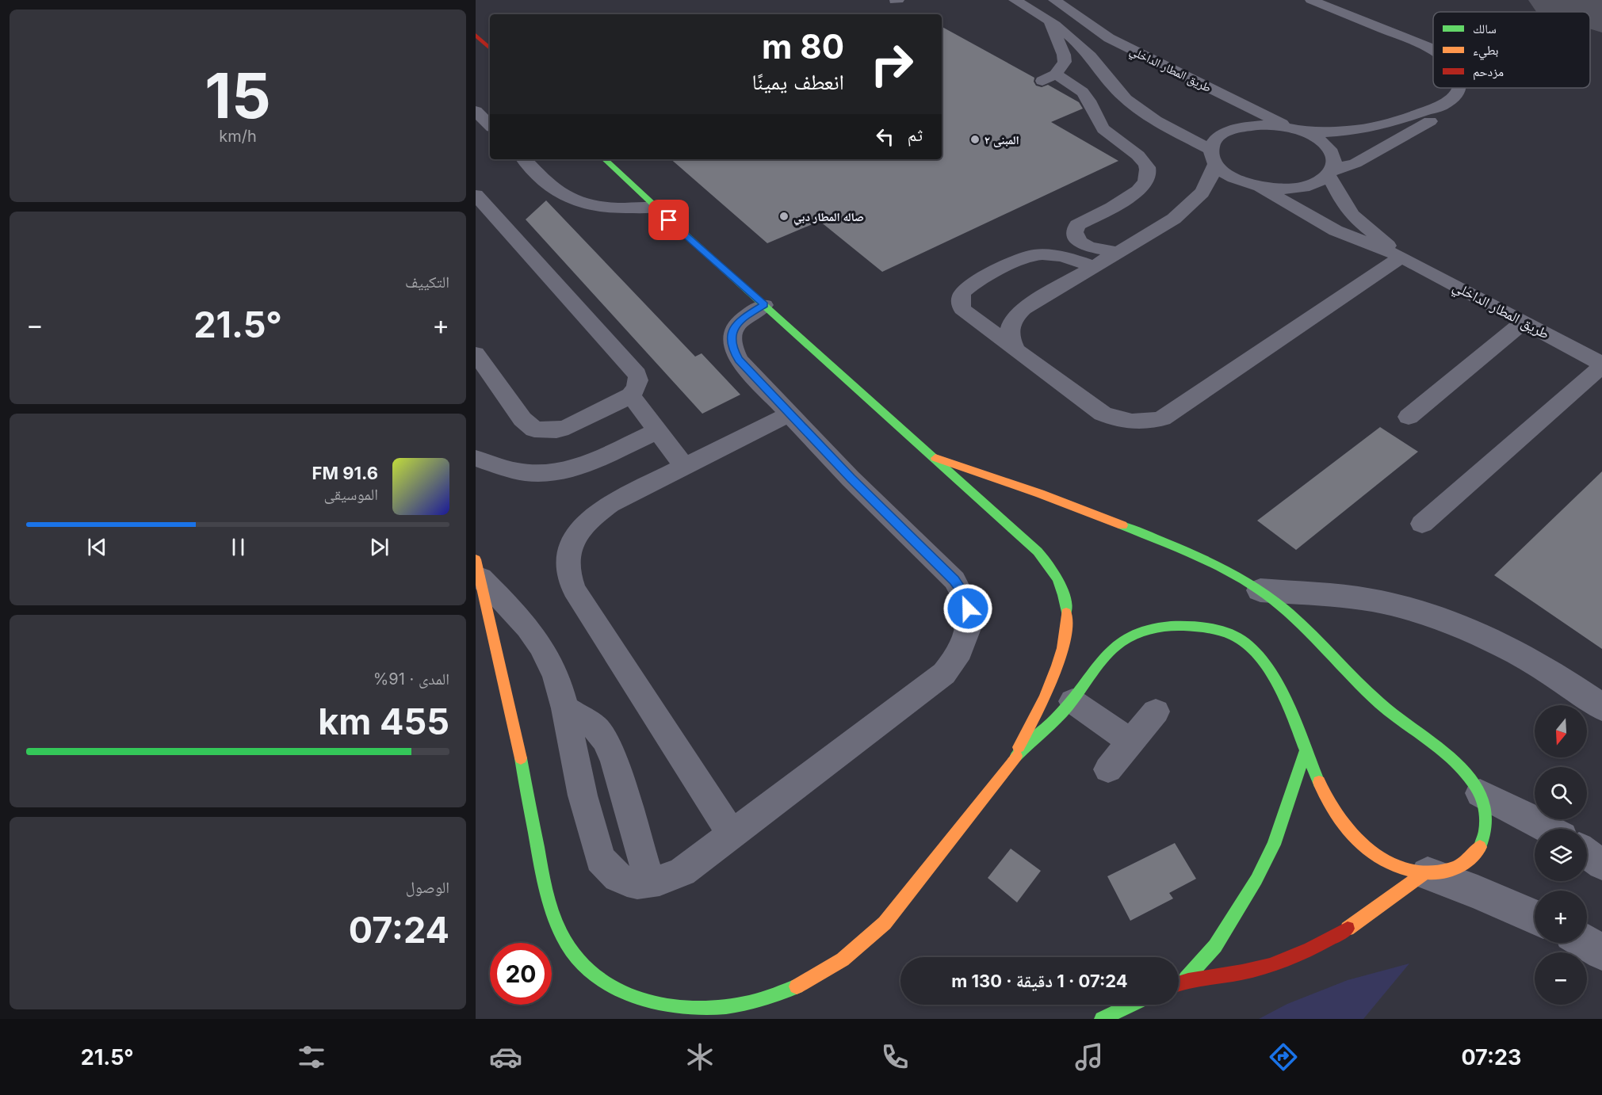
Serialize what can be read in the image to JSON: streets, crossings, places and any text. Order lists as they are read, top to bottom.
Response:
{
  "streets": {
    "lane": ["طريق المطار الداخلي"]
  },
  "places": ["المبنى ٢", "صاله المطار دبي"],
  "legend": ["سالك", "بطيء", "مزدحم"],
  "north": "bottom",
  "page": {
    "tile": [
      ["15", "km/h"],
      "التكييف",
      ["المدى · 91%", "455 km"],
      ["الوصول", "07:24"]
    ],
    "turn": ["80 m", "انعطف يمينًا"],
    "then": "ثم",
    "heat": ["−", "21.5°", "+"],
    "song": ["91.6 FM", "الموسيقى"],
    "map_buttons": ["+", "−"],
    "limit": "20",
    "trip": "07:24 · 1 دقيقة · 130 m",
    "tabs": ["07:23", "21.5°"]
  }
}
